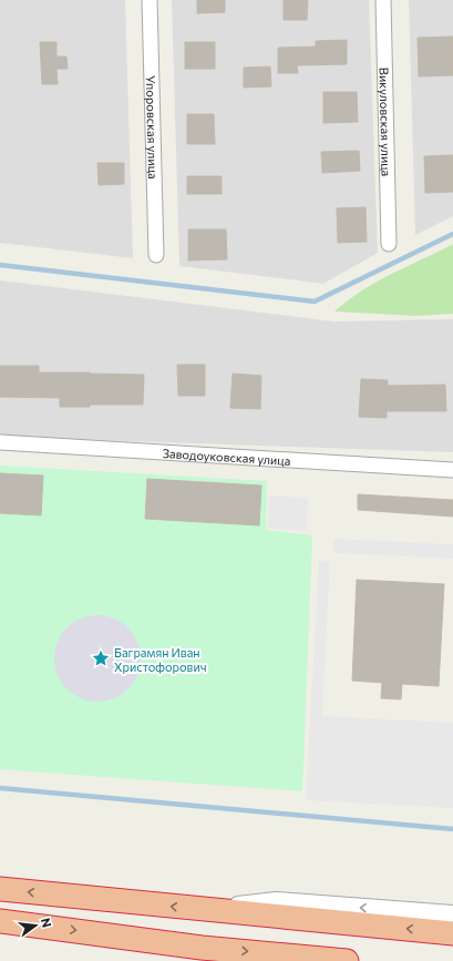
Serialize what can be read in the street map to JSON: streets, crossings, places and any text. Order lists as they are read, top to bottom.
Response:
{
  "streets": {
    "street": ["Викуловская улица", "Упоровская улица", "Заводоуковская улица"]
  },
  "places": {
    "place": ["Баграмян Иван Христофорович"]
  },
  "north": "right"
}
